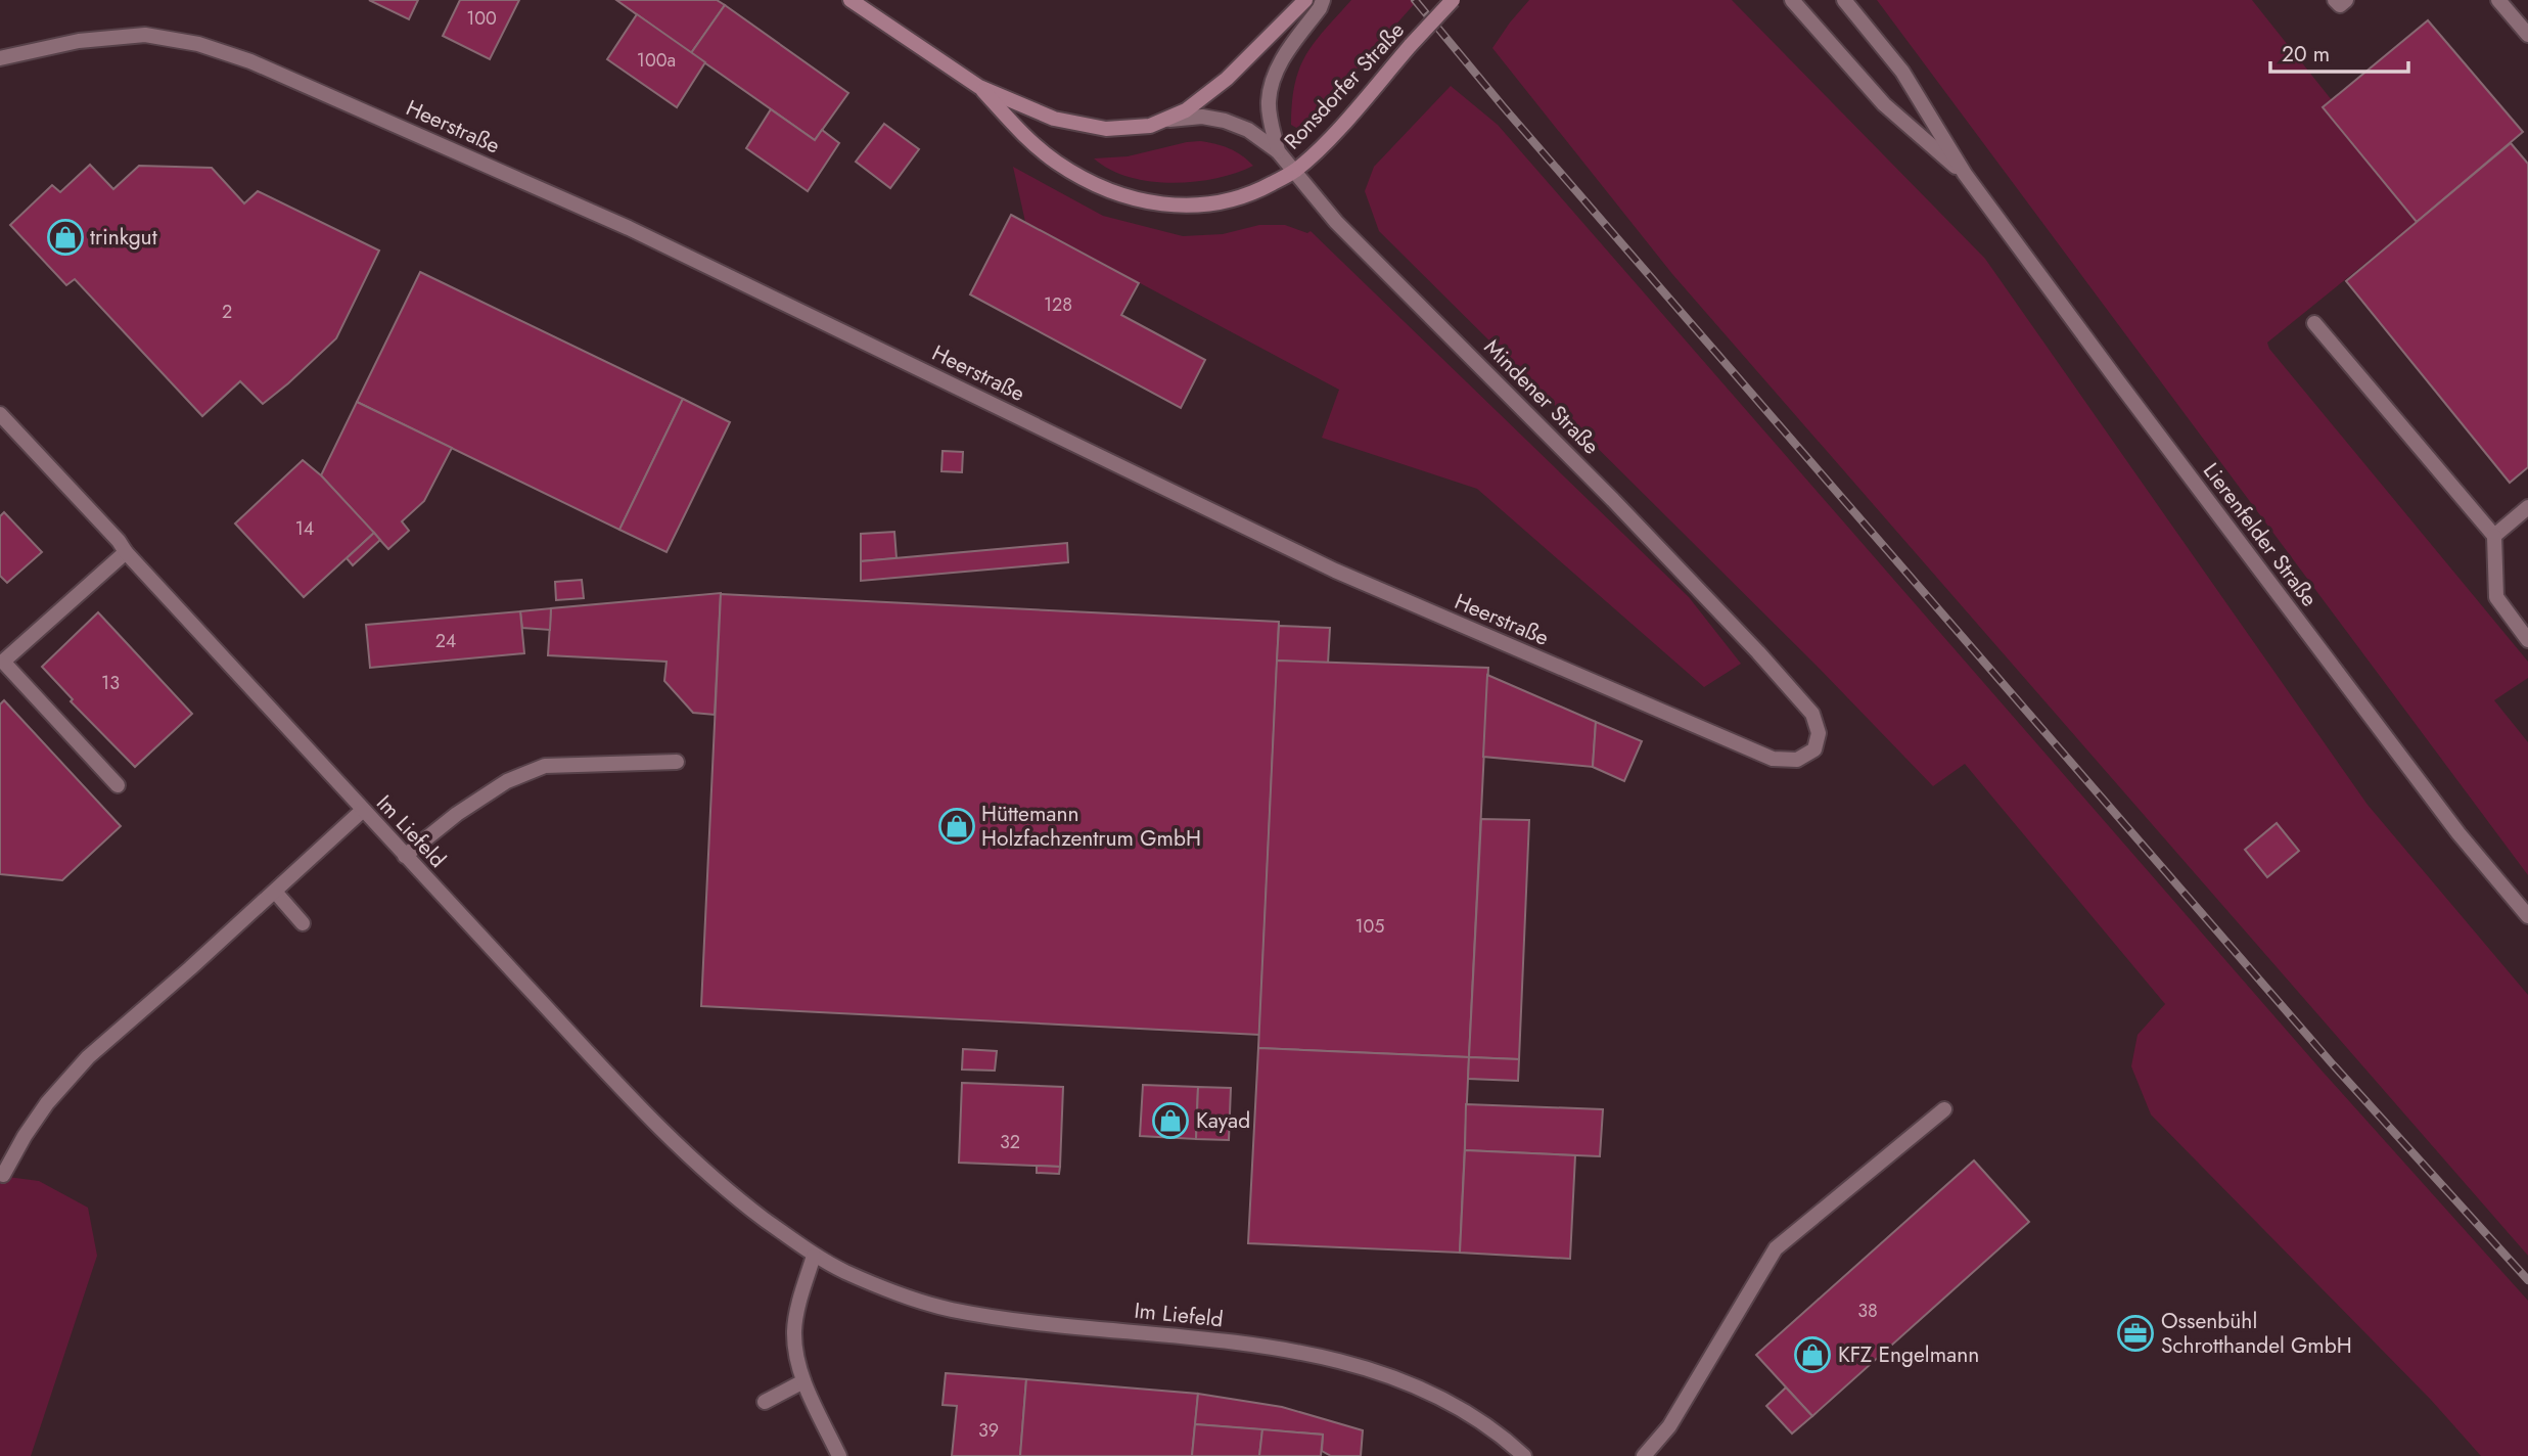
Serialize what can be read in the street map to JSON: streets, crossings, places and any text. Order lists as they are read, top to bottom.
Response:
{
  "streets": {
    "main road": ["Ronsdorfer Straße", "Mindener Straße"],
    "street": ["Heerstraße", "Lierenfelder Straße", "Im Liefeld"]
  },
  "crossings": [
    ["Ronsdorfer Straße", "Mindener Straße"],
    ["Heerstraße", "Mindener Straße"]
  ],
  "places": {
    "shop": [
      "trinkgut",
      "Hüttemann Holzfachzentrum GmbH",
      "Kayad",
      "KFZ Engelmann"
    ],
    "office": ["Ossenbühl Schrotthandel GmbH"]
  },
  "house_numbers": [
    "100",
    "100a",
    "128",
    "2",
    "14",
    "24",
    "13",
    "105",
    "32",
    "38",
    "39"
  ],
  "scale_bar": "20 m"
}
